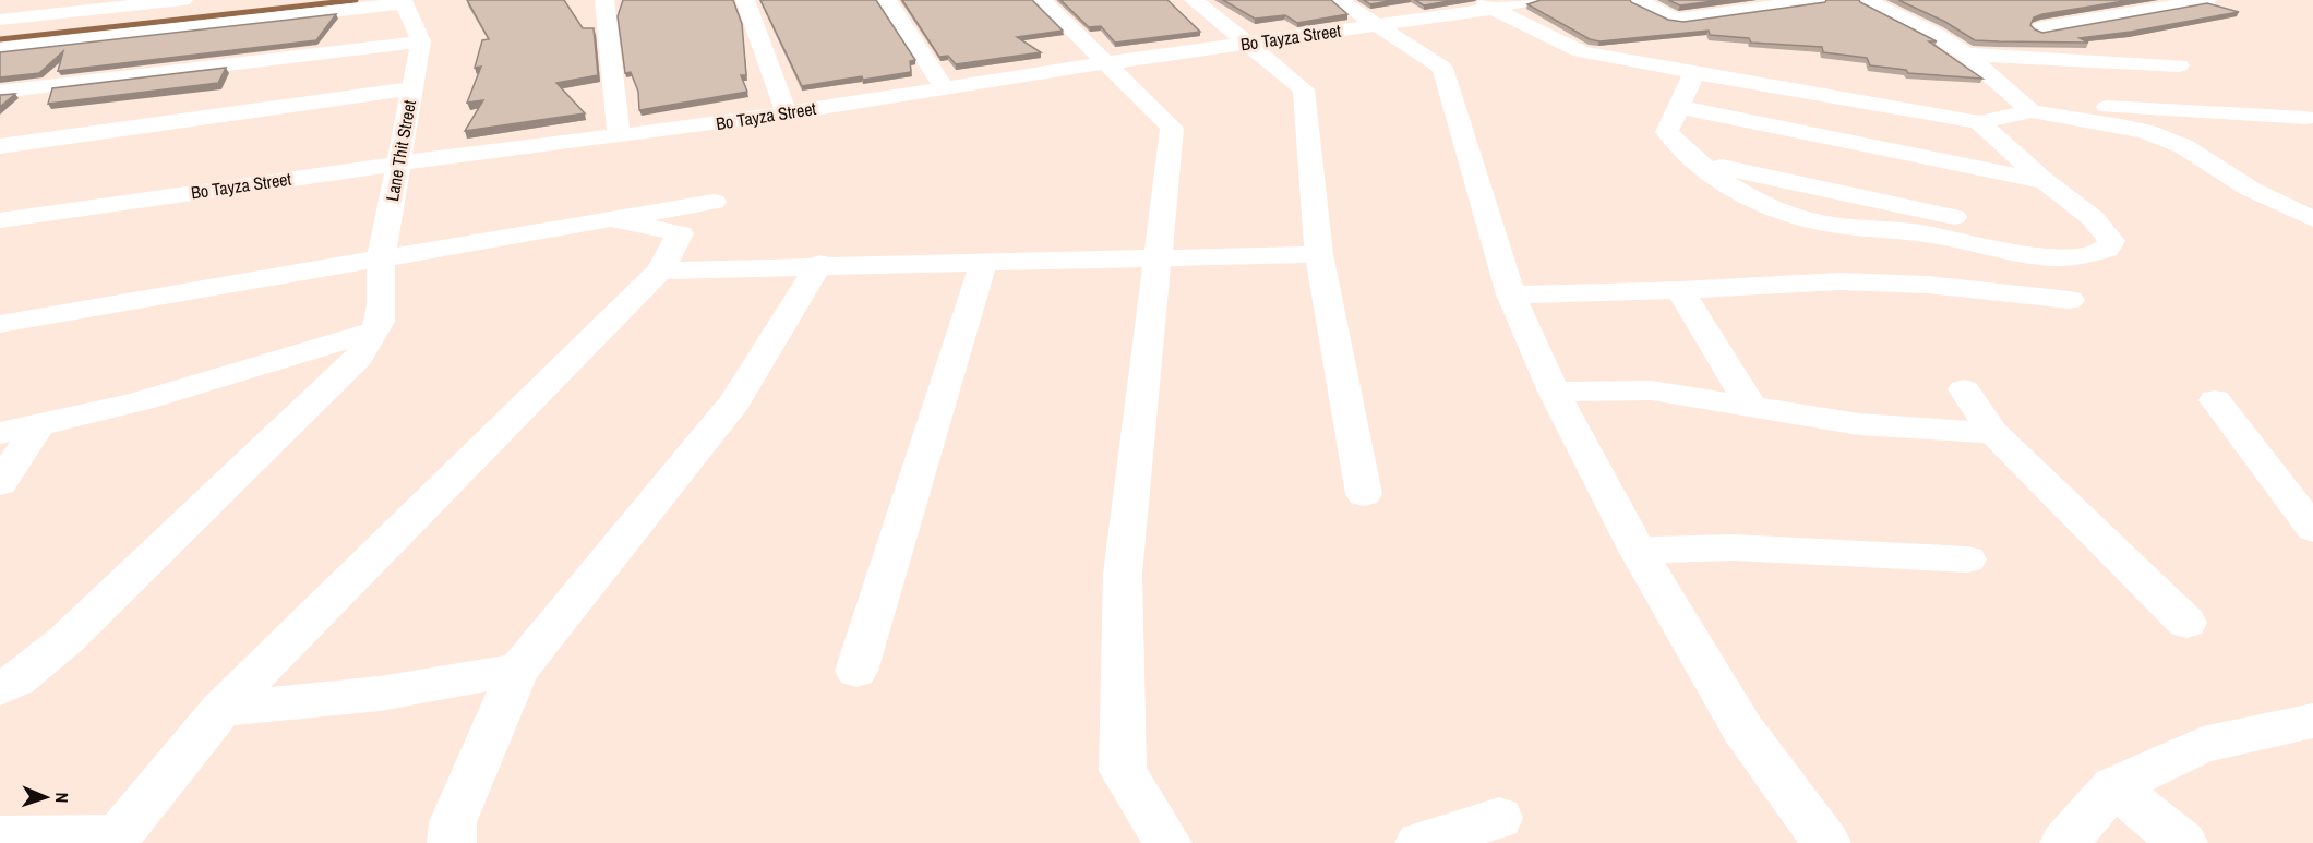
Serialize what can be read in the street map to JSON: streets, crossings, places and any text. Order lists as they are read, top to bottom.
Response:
{
  "streets": {
    "street": ["Bo Tayza Street", "Lane Thit Street"]
  },
  "crossings": [
    ["Bo Tayza Street", "Lane Thit Street"]
  ],
  "north": "right"
}
